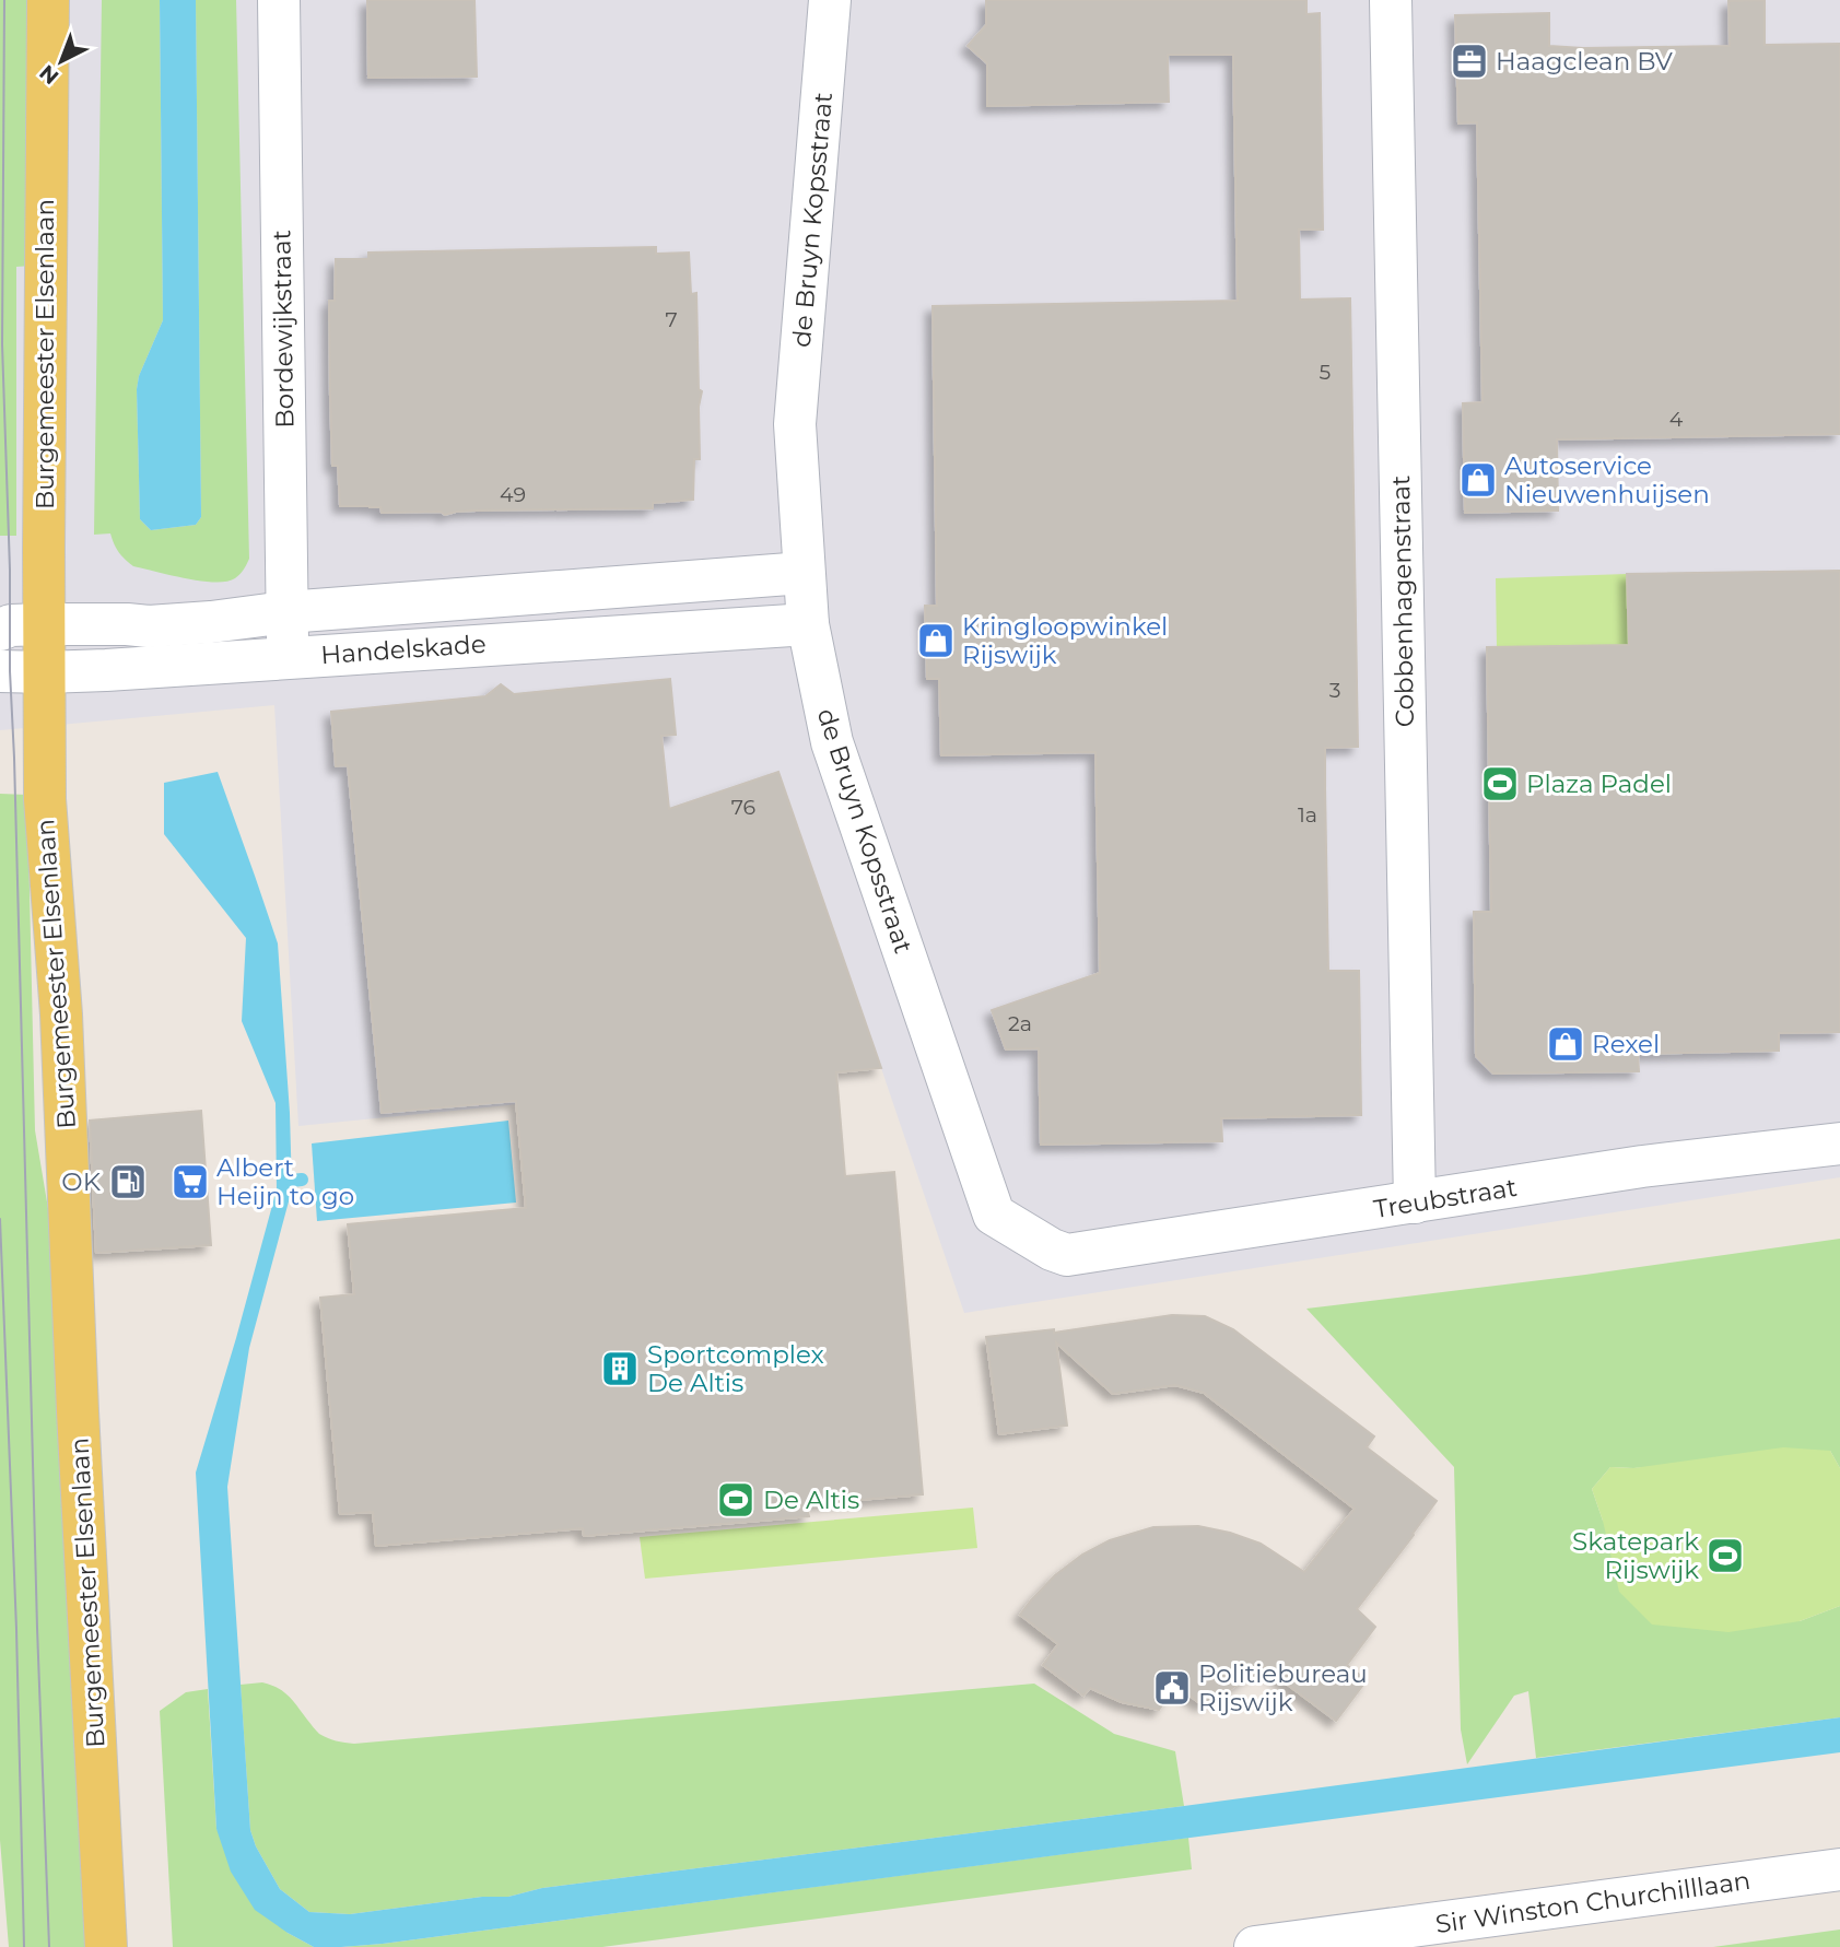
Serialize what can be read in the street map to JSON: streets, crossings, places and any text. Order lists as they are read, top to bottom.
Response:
{
  "streets": {
    "main road": ["Burgemeester Elsenlaan"],
    "street": [
      "de Bruyn Kopsstraat",
      "Bordewijkstraat",
      "Cobbenhagenstraat",
      "Handelskade",
      "Treubstraat",
      "Sir Winston Churchilllaan"
    ]
  },
  "crossings": [
    ["de Bruyn Kopsstraat", "Handelskade"],
    ["de Bruyn Kopsstraat", "Treubstraat"],
    ["Bordewijkstraat", "Handelskade"],
    ["Burgemeester Elsenlaan", "Handelskade"],
    ["Cobbenhagenstraat", "Treubstraat"]
  ],
  "places": {
    "office": ["Haagclean BV"],
    "shop": ["Autoservice Nieuwenhuijsen", "Kringloopwinkel Rijswijk", "Rexel"],
    "sports": ["Plaza Padel", "De Altis", "Skatepark Rijswijk"],
    "fuel station": ["OK"],
    "supermarket": ["Albert Heijn to go"],
    "building": ["Sportcomplex De Altis"],
    "public building": ["Politiebureau Rijswijk"]
  },
  "house_numbers": [
    "7",
    "5",
    "4",
    "49",
    "3",
    "76",
    "1a",
    "2a"
  ],
  "north": "bottom left"
}
